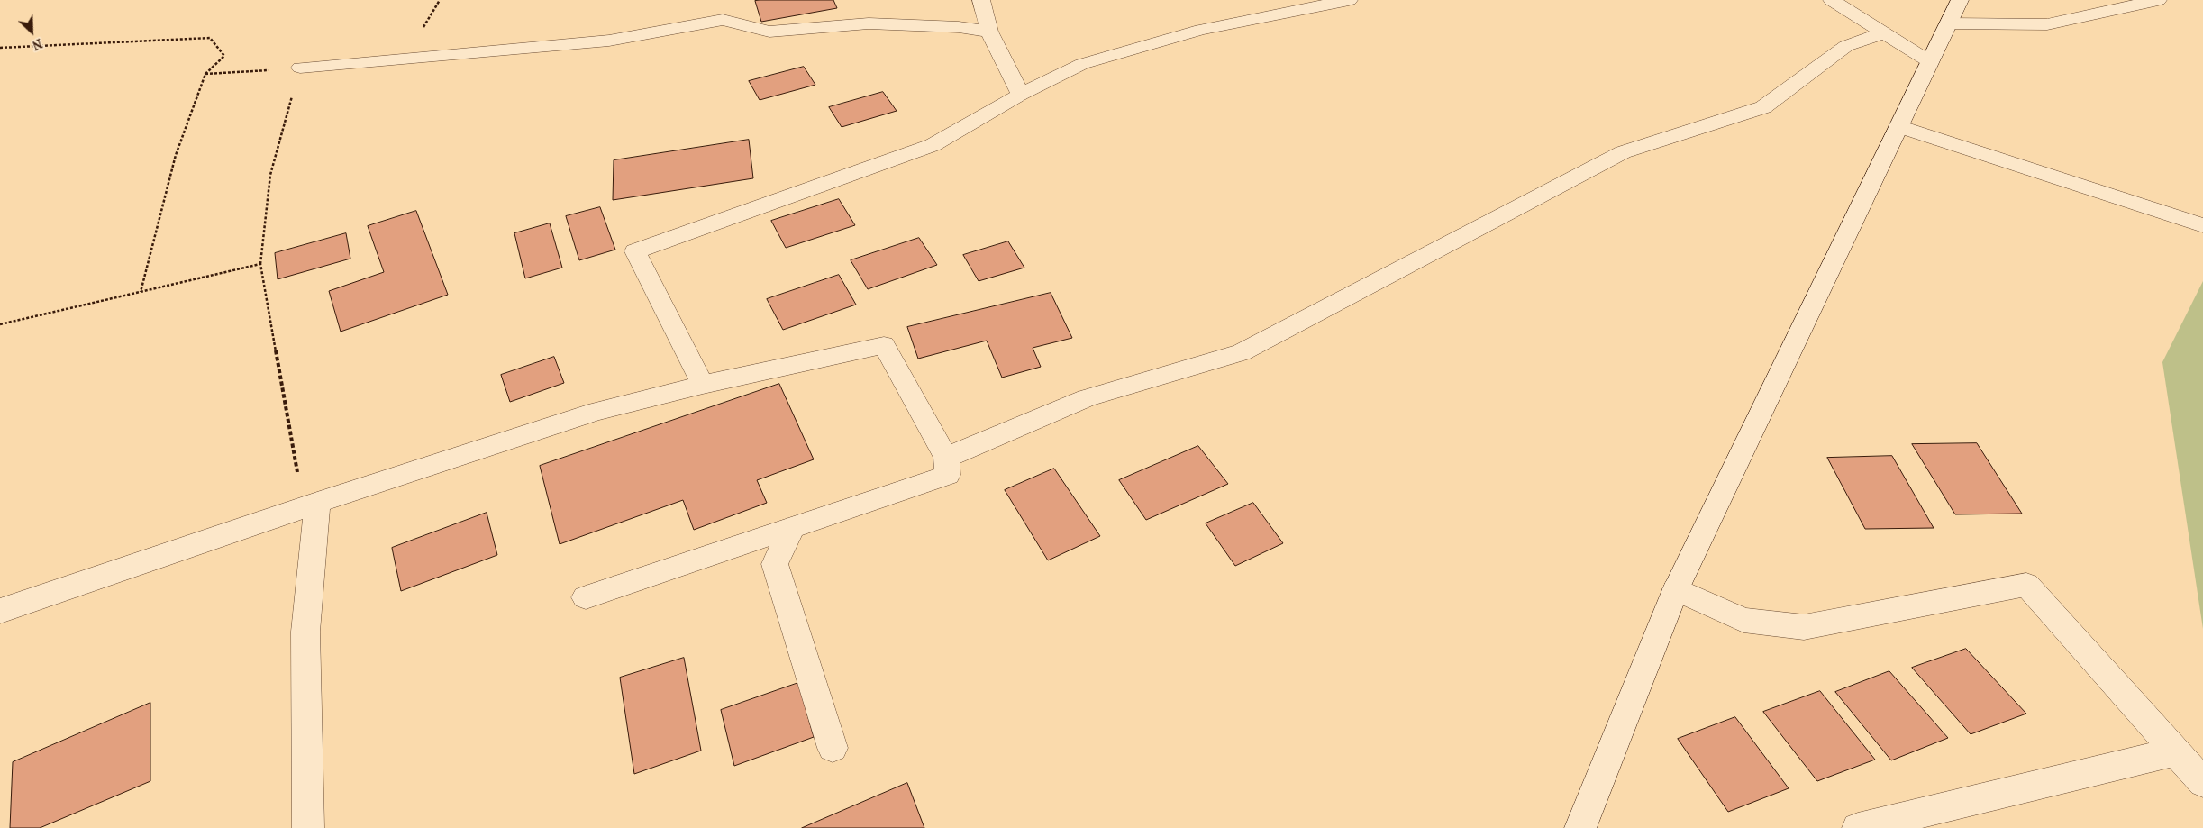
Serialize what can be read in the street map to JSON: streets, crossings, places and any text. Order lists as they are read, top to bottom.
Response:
{
  "north": "bottom right"
}
